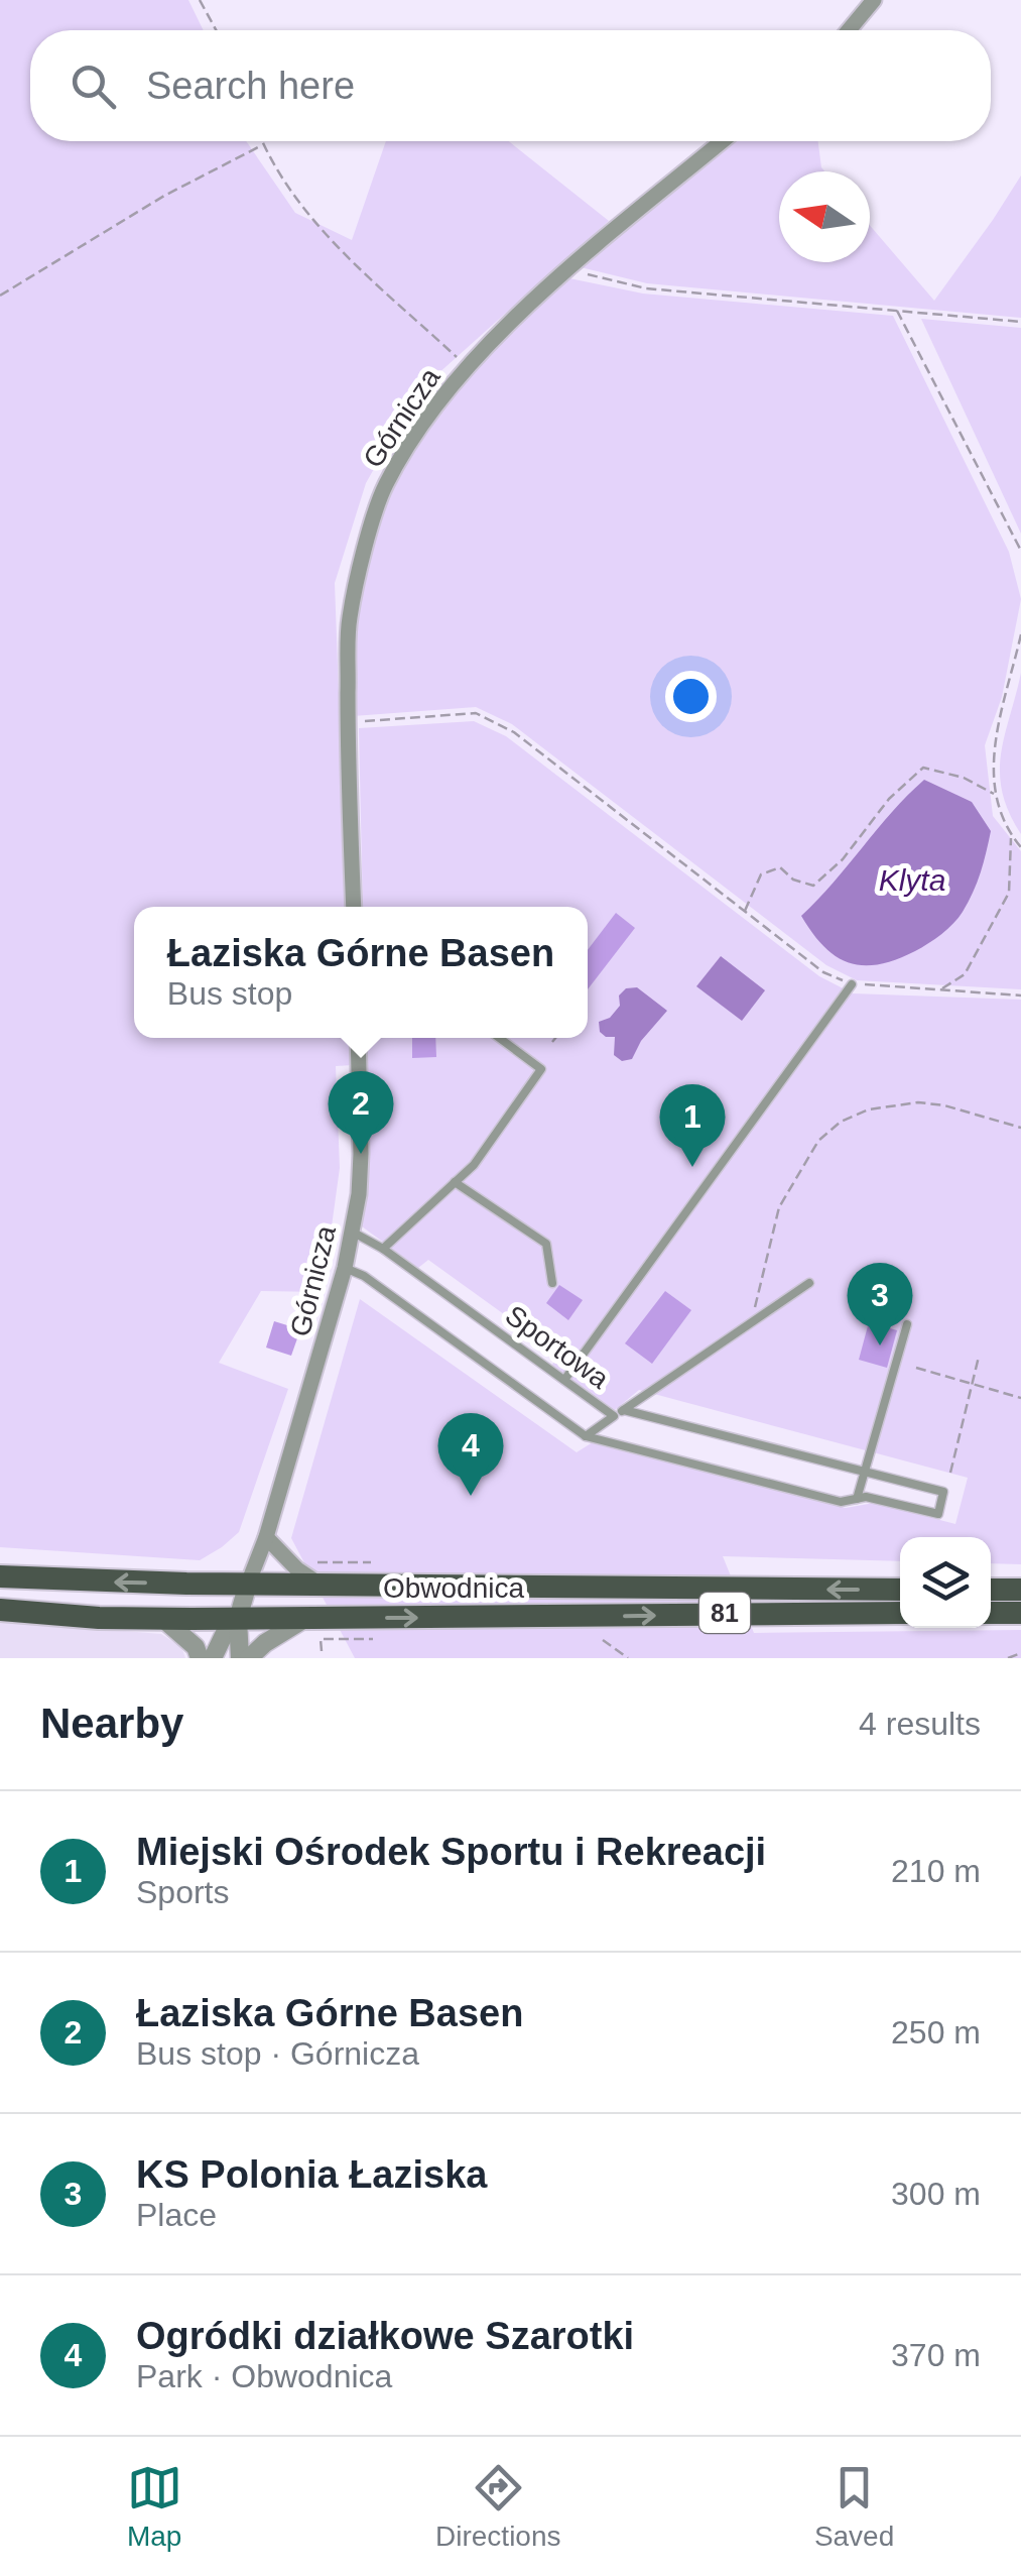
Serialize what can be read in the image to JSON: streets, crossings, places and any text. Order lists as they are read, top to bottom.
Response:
{
  "streets": {
    "main road": ["Obwodnica", "81"],
    "street": ["Górnicza"],
    "lane": ["Sportowa"]
  },
  "crossings": [
    ["Górnicza", "Sportowa"],
    ["Górnicza", "Obwodnica"]
  ],
  "water": ["Klyta"],
  "north": "left",
  "page": {
    "search": "Search here",
    "popup": ["Łaziska Górne Basen", "Bus stop"],
    "pins": [
      "2",
      "1",
      "3",
      "4"
    ],
    "heading": ["Nearby", "4 results"],
    "list": [
      {
        "mark": "1",
        "name": "Miejski Ośrodek Sportu i Rekreacji",
        "note": "Sports",
        "value": "210 m"
      },
      {
        "mark": "2",
        "name": "Łaziska Górne Basen",
        "note": "Bus stop · Górnicza",
        "value": "250 m"
      },
      {
        "mark": "3",
        "name": "KS Polonia Łaziska",
        "note": "Place",
        "value": "300 m"
      },
      {
        "mark": "4",
        "name": "Ogródki działkowe Szarotki",
        "note": "Park · Obwodnica",
        "value": "370 m"
      }
    ],
    "nav": ["Map", "Directions", "Saved"]
  }
}
